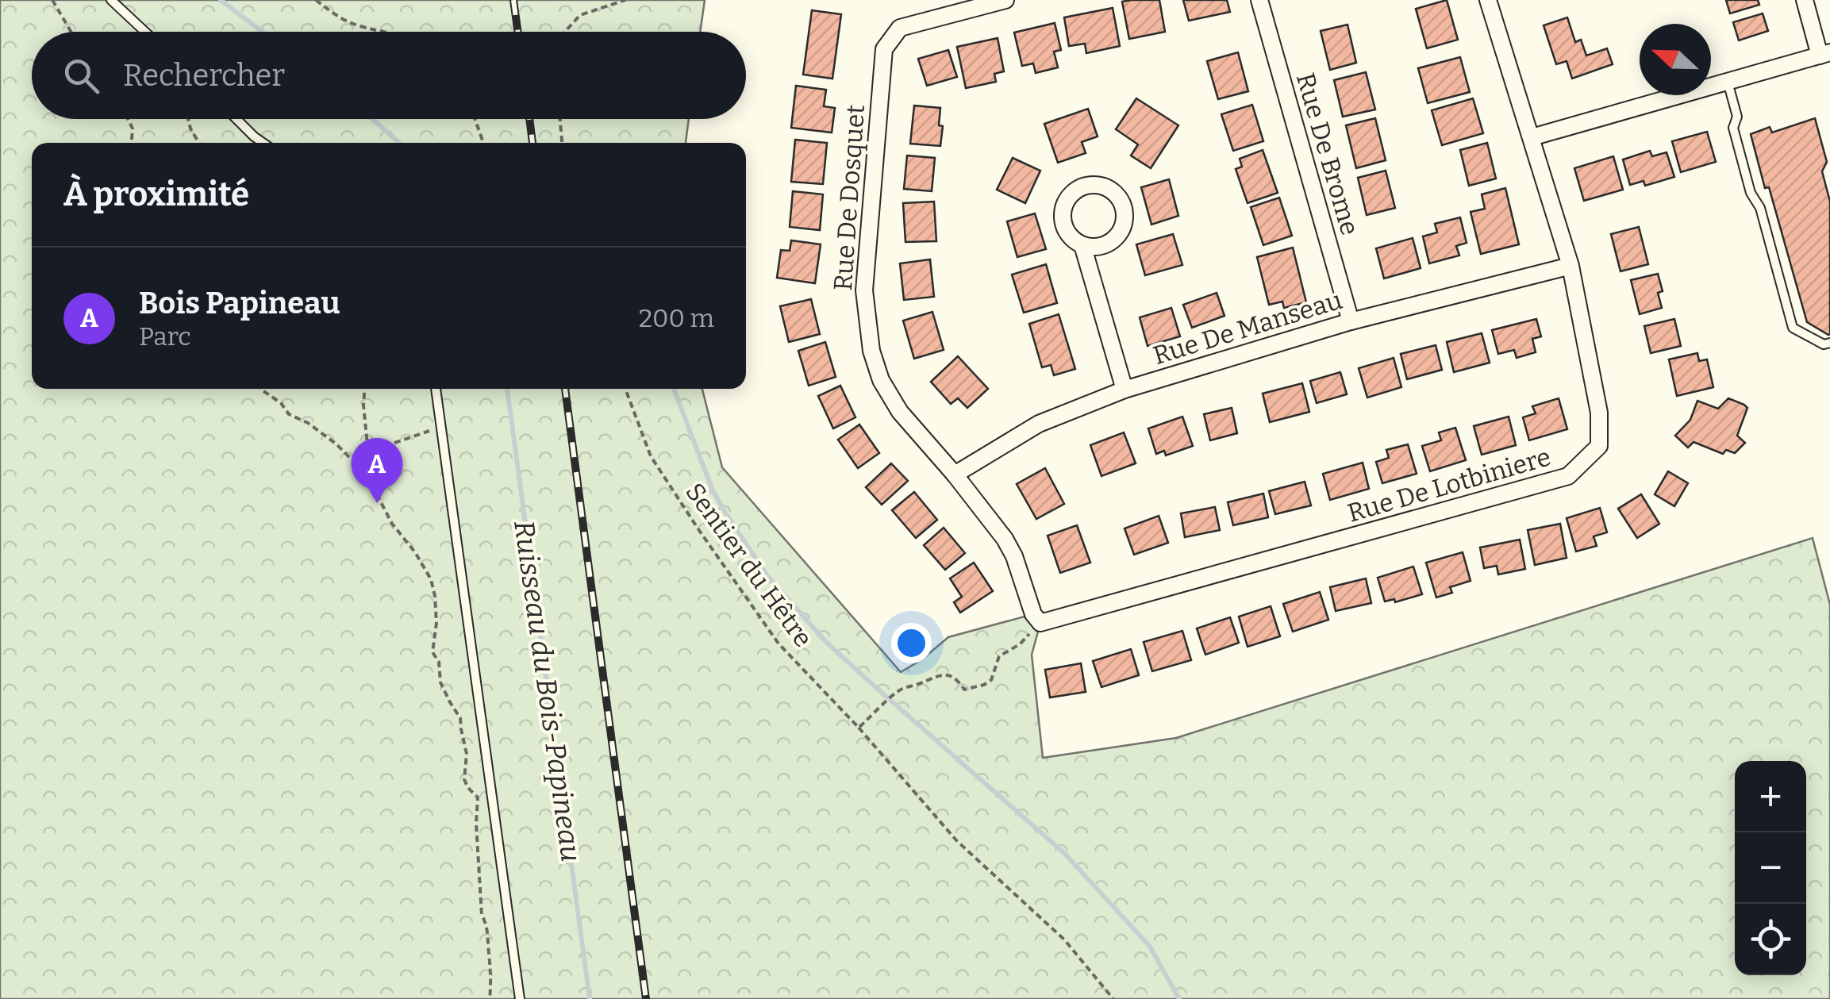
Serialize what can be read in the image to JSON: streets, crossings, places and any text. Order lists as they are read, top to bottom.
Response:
{
  "streets": {
    "street": [
      "Rue De Brome",
      "Rue De Dosquet",
      "Rue De Manseau",
      "Rue De Lotbiniere"
    ],
    "path": ["Sentier du Hêtre"]
  },
  "crossings": [
    ["Rue De Brome", "Rue De Manseau"],
    ["Rue De Dosquet", "Rue De Manseau"],
    ["Rue De Dosquet", "Rue De Lotbiniere"],
    ["Rue De Manseau", "Rue De Lotbiniere"]
  ],
  "water": ["Ruisseau du Bois-Papineau"],
  "north": "left",
  "page": {
    "search": "Rechercher",
    "heading": "À proximité",
    "list": [
      {
        "mark": "A",
        "name": "Bois Papineau",
        "note": "Parc",
        "value": "200 m"
      }
    ],
    "pins": "A",
    "map_buttons": ["+", "−"]
  }
}
